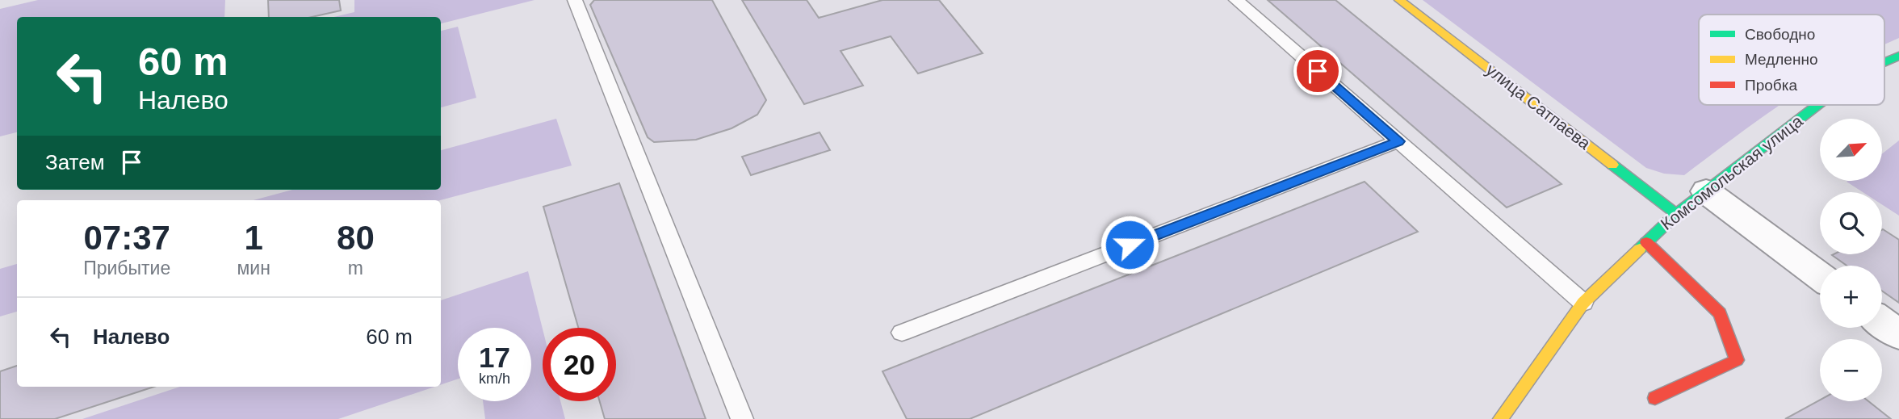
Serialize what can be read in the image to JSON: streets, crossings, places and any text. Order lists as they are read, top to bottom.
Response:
{
  "streets": {
    "street": ["улица Сатпаева", "Комсомольская улица"]
  },
  "crossings": [
    ["улица Сатпаева", "Комсомольская улица"]
  ],
  "legend": ["Свободно", "Медленно", "Пробка"],
  "north": "top right",
  "page": {
    "turn": ["60 m", "Налево"],
    "map_buttons": ["+", "−"],
    "then": "Затем",
    "eta": [
      "07:37",
      "Прибытие",
      "1",
      "мин",
      "80",
      "m"
    ],
    "list": [
      {
        "name": "Налево",
        "value": "60 m"
      }
    ],
    "speed": "17 km/h",
    "limit": "20"
  }
}
